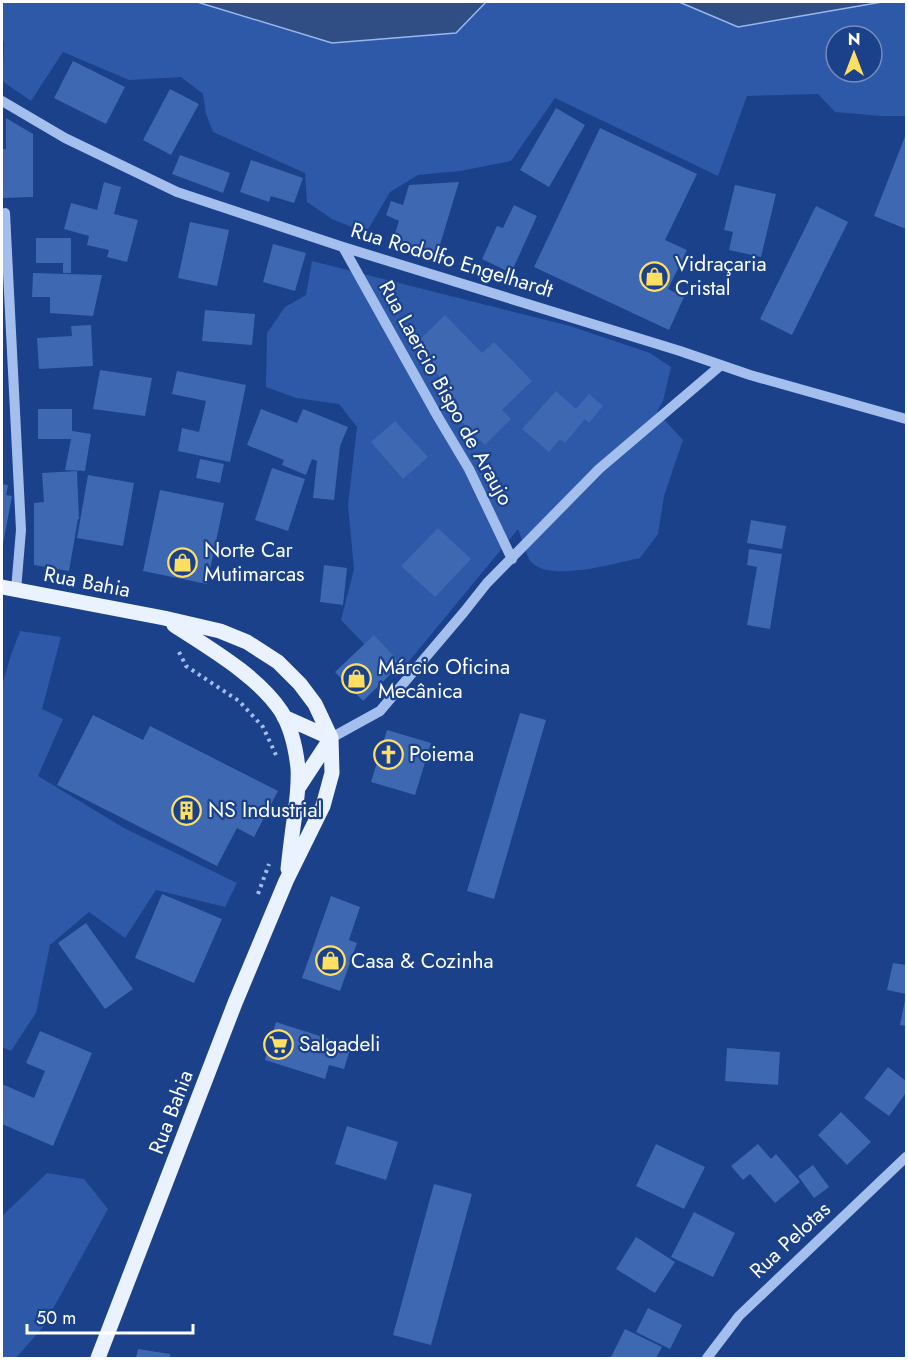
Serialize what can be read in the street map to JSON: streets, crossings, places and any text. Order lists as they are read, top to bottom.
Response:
{
  "streets": {
    "main road": ["Rua Bahia"],
    "street": ["Rua Rodolfo Engelhardt", "Rua Laercio Bispo de Araujo", "Rua Pelotas"]
  },
  "crossings": [
    ["Rua Rodolfo Engelhardt", "Rua Laercio Bispo de Araujo"]
  ],
  "places": {
    "shop": [
      "Vidraçaria Cristal",
      "Norte Car Mutimarcas",
      "Márcio Oficina Mecânica",
      "Casa & Cozinha"
    ],
    "church": ["Poiema"],
    "building": ["NS Industrial"],
    "supermarket": ["Salgadeli"]
  },
  "scale_bar": "50 m",
  "north": "top"
}
